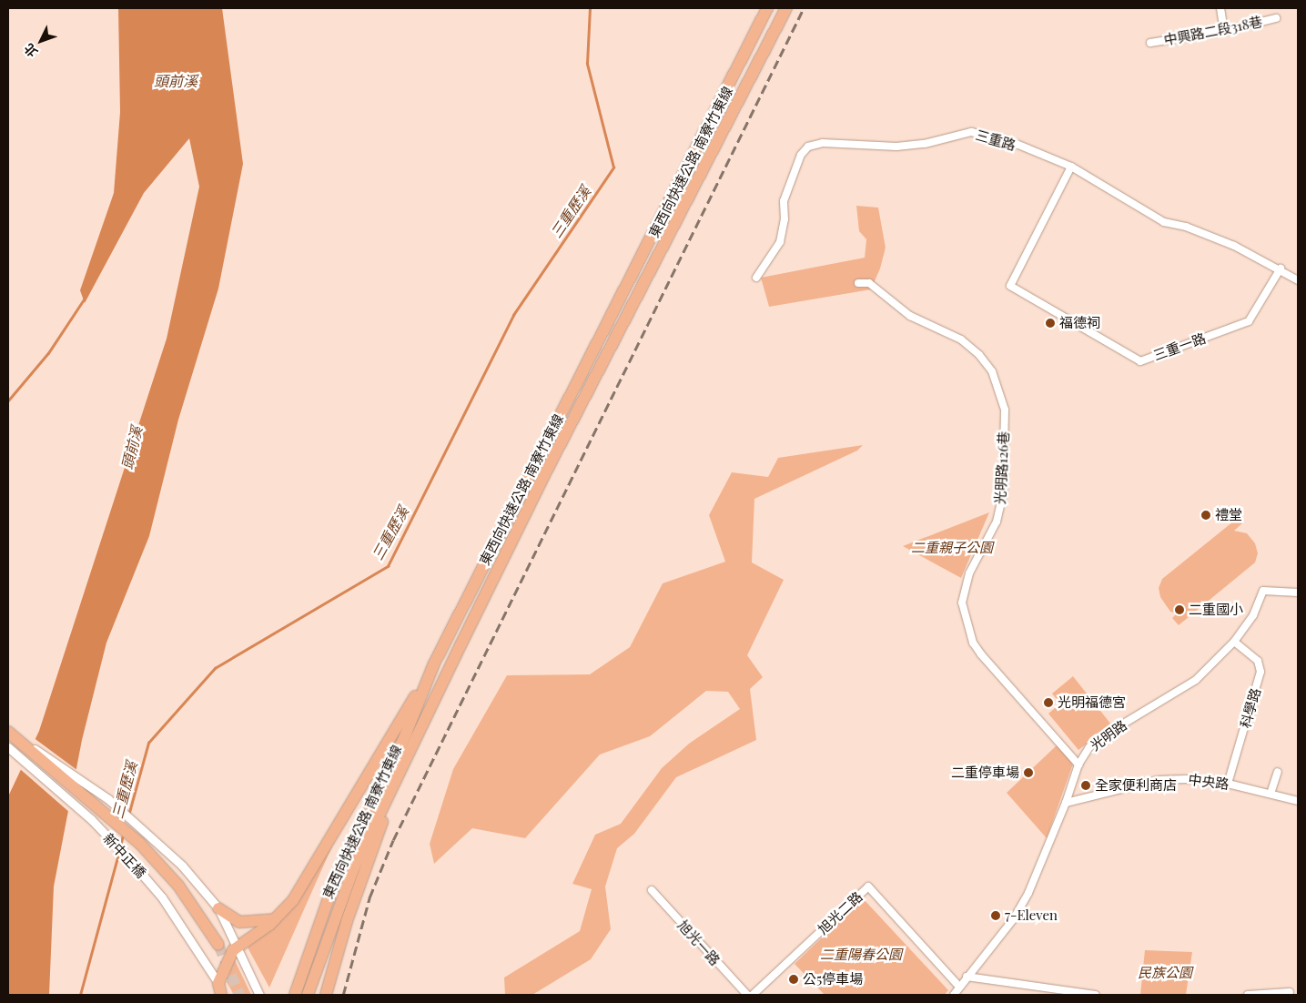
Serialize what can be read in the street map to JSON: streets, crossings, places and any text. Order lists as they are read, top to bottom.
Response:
{
  "streets": {
    "highway": ["東西向快速公路 南寮竹東線"],
    "street": [
      "中興路二段318巷",
      "三重路",
      "三重一路",
      "光明路126巷",
      "科學路",
      "光明路",
      "中央路",
      "新中正橋",
      "旭光二路",
      "旭光一路"
    ]
  },
  "crossings": [
    ["三重路", "三重一路"],
    ["光明路126巷", "光明路"],
    ["科學路", "光明路"],
    ["科學路", "中央路"],
    ["光明路", "中央路"],
    ["光明路", "旭光二路"]
  ],
  "water": ["頭前溪", "三重歷溪"],
  "parks": ["二重親子公園", "二重陽春公園", "民族公園"],
  "places": [
    "福德祠",
    "禮堂",
    "二重國小",
    "光明福德宮",
    "二重停車場",
    "全家便利商店",
    "7-Eleven",
    "公5停車場"
  ],
  "north": "bottom left"
}
